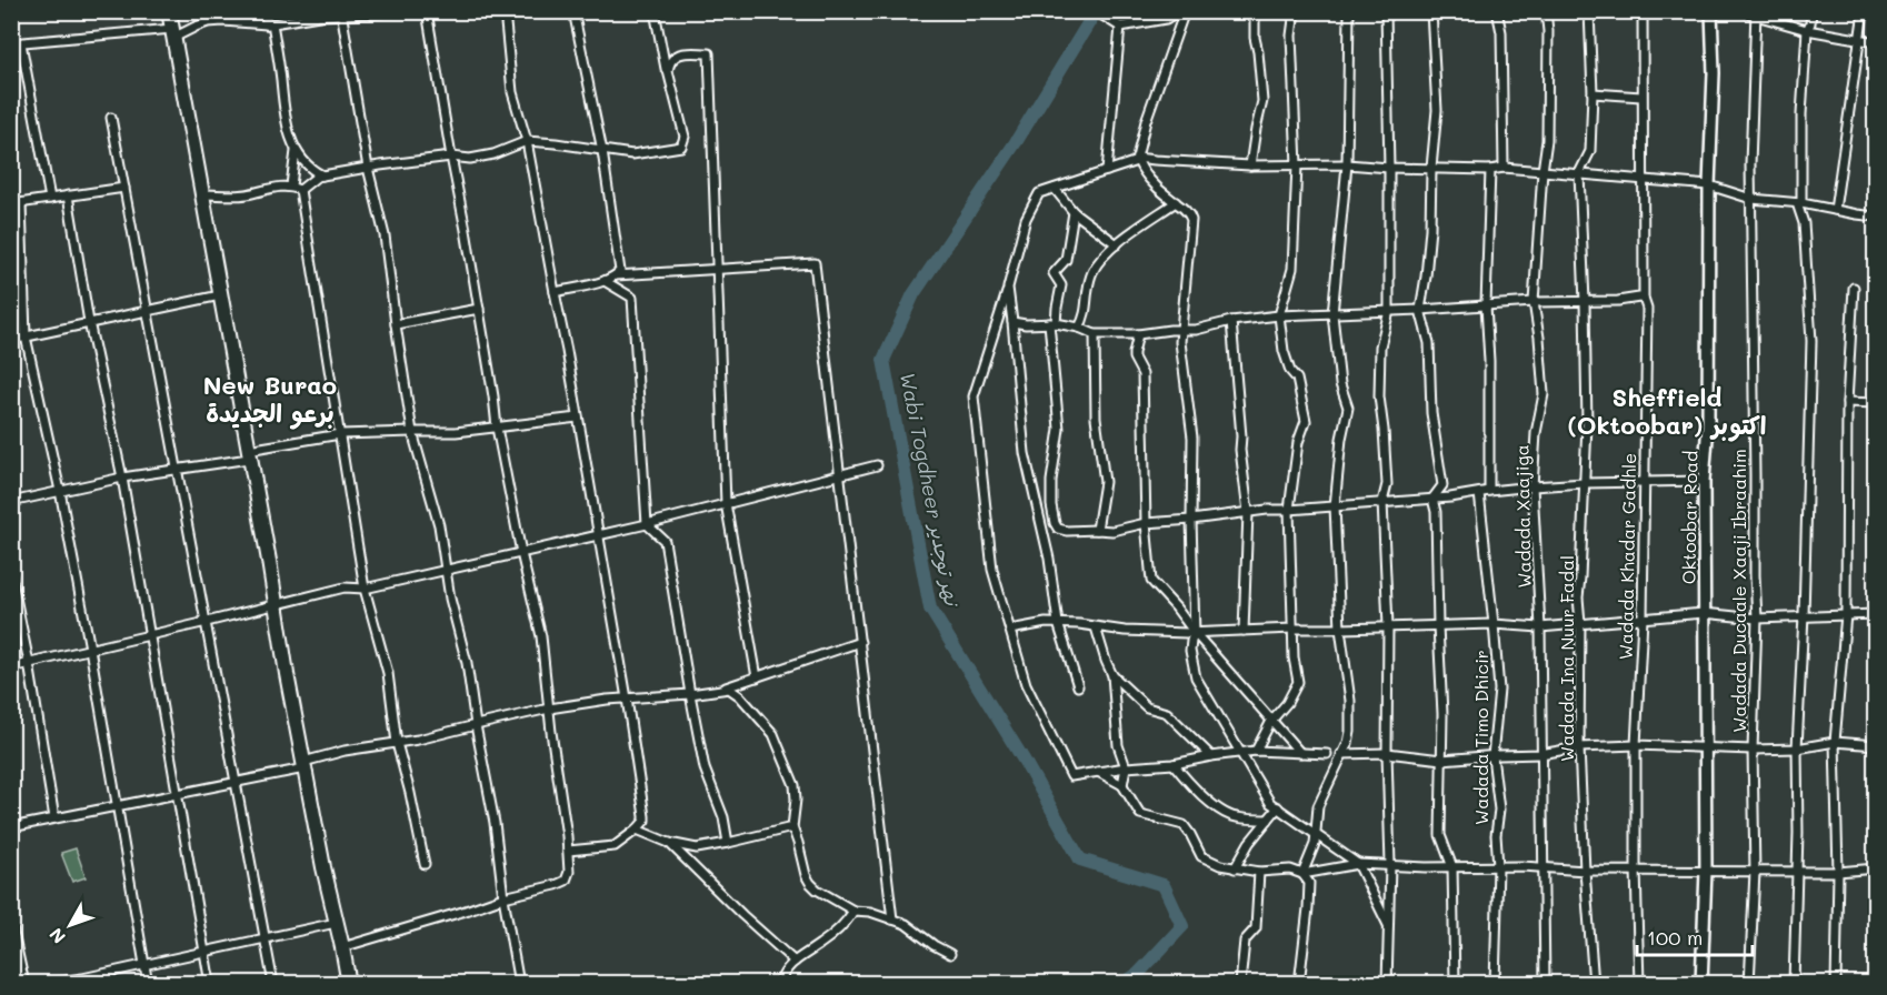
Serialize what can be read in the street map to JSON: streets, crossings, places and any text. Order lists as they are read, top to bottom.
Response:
{
  "streets": {
    "street": [
      "Wadada Xaajiga",
      "Oktoobar Road",
      "Wadada Khadar Gadhle",
      "Wadada Ducaale Xaaji Ibraahim",
      "Wadada Ina Nuur Fadal",
      "Wadada Timo Dhicir"
    ]
  },
  "districts": ["New Burao برعو الجديدة", "Sheffield (Oktoobar) اكتوبر"],
  "water": ["Wabi Togdheer نهر توجدير"],
  "scale_bar": "100 m",
  "north": "bottom left"
}
